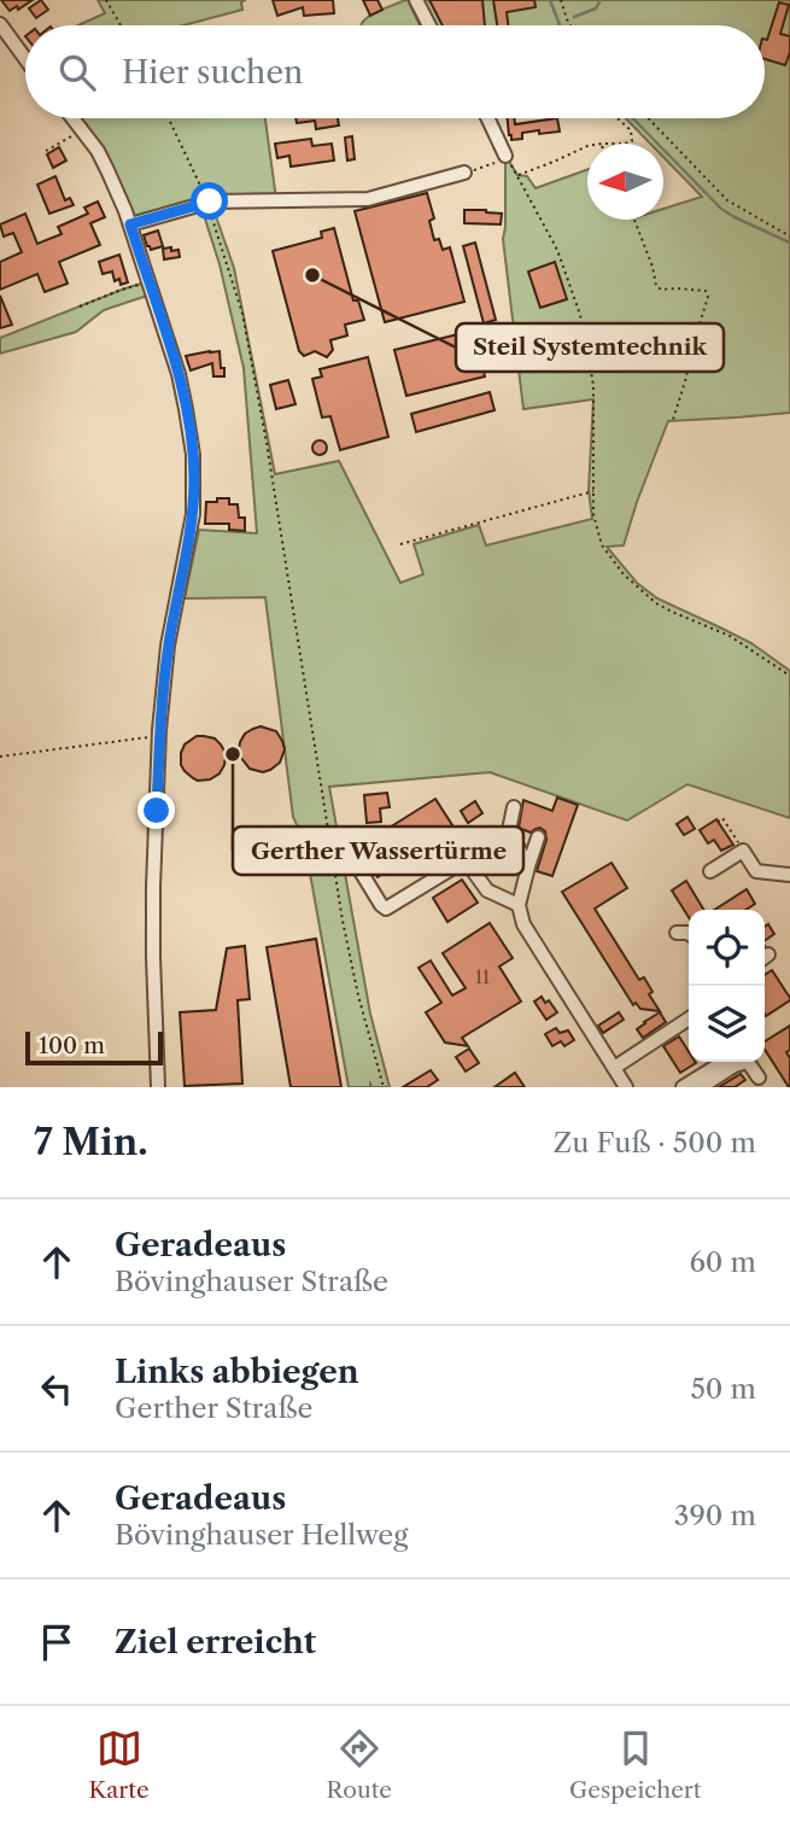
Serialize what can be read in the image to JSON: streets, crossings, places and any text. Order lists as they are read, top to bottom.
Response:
{
  "places": ["Steil Systemtechnik", "Gerther Wassertürme"],
  "house_numbers": ["11"],
  "scale_bar": "100 m",
  "north": "left",
  "page": {
    "search": "Hier suchen",
    "scale": "100 m",
    "heading": ["7 Min.", "Zu Fuß · 500 m"],
    "list": [
      ["Geradeaus", "Bövinghauser Straße", "60 m"],
      ["Links abbiegen", "Gerther Straße", "50 m"],
      ["Geradeaus", "Bövinghauser Hellweg", "390 m"],
      "Ziel erreicht"
    ],
    "nav": ["Karte", "Route", "Gespeichert"]
  }
}
